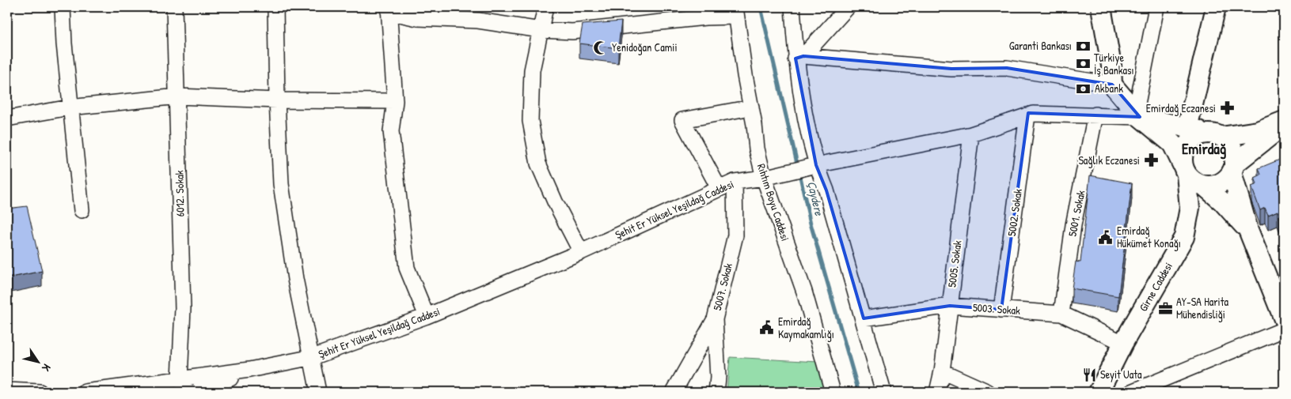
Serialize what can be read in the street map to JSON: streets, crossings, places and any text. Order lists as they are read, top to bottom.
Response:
{
  "streets": {
    "main road": ["Girne Caddesi"],
    "street": [
      "6012. Sokak",
      "Rıhtım Boyu Caddesi",
      "Şehit Er Yüksel Yeşildağ Caddesi",
      "5002. Sokak",
      "5001. Sokak",
      "5005. Sokak",
      "5007. Sokak",
      "5003. Sokak"
    ]
  },
  "crossings": [
    ["Rıhtım Boyu Caddesi", "Şehit Er Yüksel Yeşildağ Caddesi"],
    ["Şehit Er Yüksel Yeşildağ Caddesi", "5002. Sokak"],
    ["Şehit Er Yüksel Yeşildağ Caddesi", "5001. Sokak"],
    ["Şehit Er Yüksel Yeşildağ Caddesi", "5005. Sokak"],
    ["Şehit Er Yüksel Yeşildağ Caddesi", "5007. Sokak"],
    ["5002. Sokak", "5003. Sokak"],
    ["5001. Sokak", "5003. Sokak"],
    ["5005. Sokak", "5003. Sokak"],
    ["Girne Caddesi", "5003. Sokak"]
  ],
  "districts": ["Emirdağ"],
  "water": ["Çaydere"],
  "places": {
    "bank": ["Garanti Bankası", "Türkiye İş Bankası", "Akbank"],
    "mosque": ["Yenidoğan Camii"],
    "pharmacy": ["Emirdağ Eczanesi", "Sağlık Eczanesi"],
    "public building": ["Emirdağ Hükümet Konağı", "Emirdağ Kaymakamlığı"],
    "office": ["AY-SA Harita Mühendisliği"],
    "restaurant": ["Seyit Uata"]
  },
  "north": "bottom right"
}
